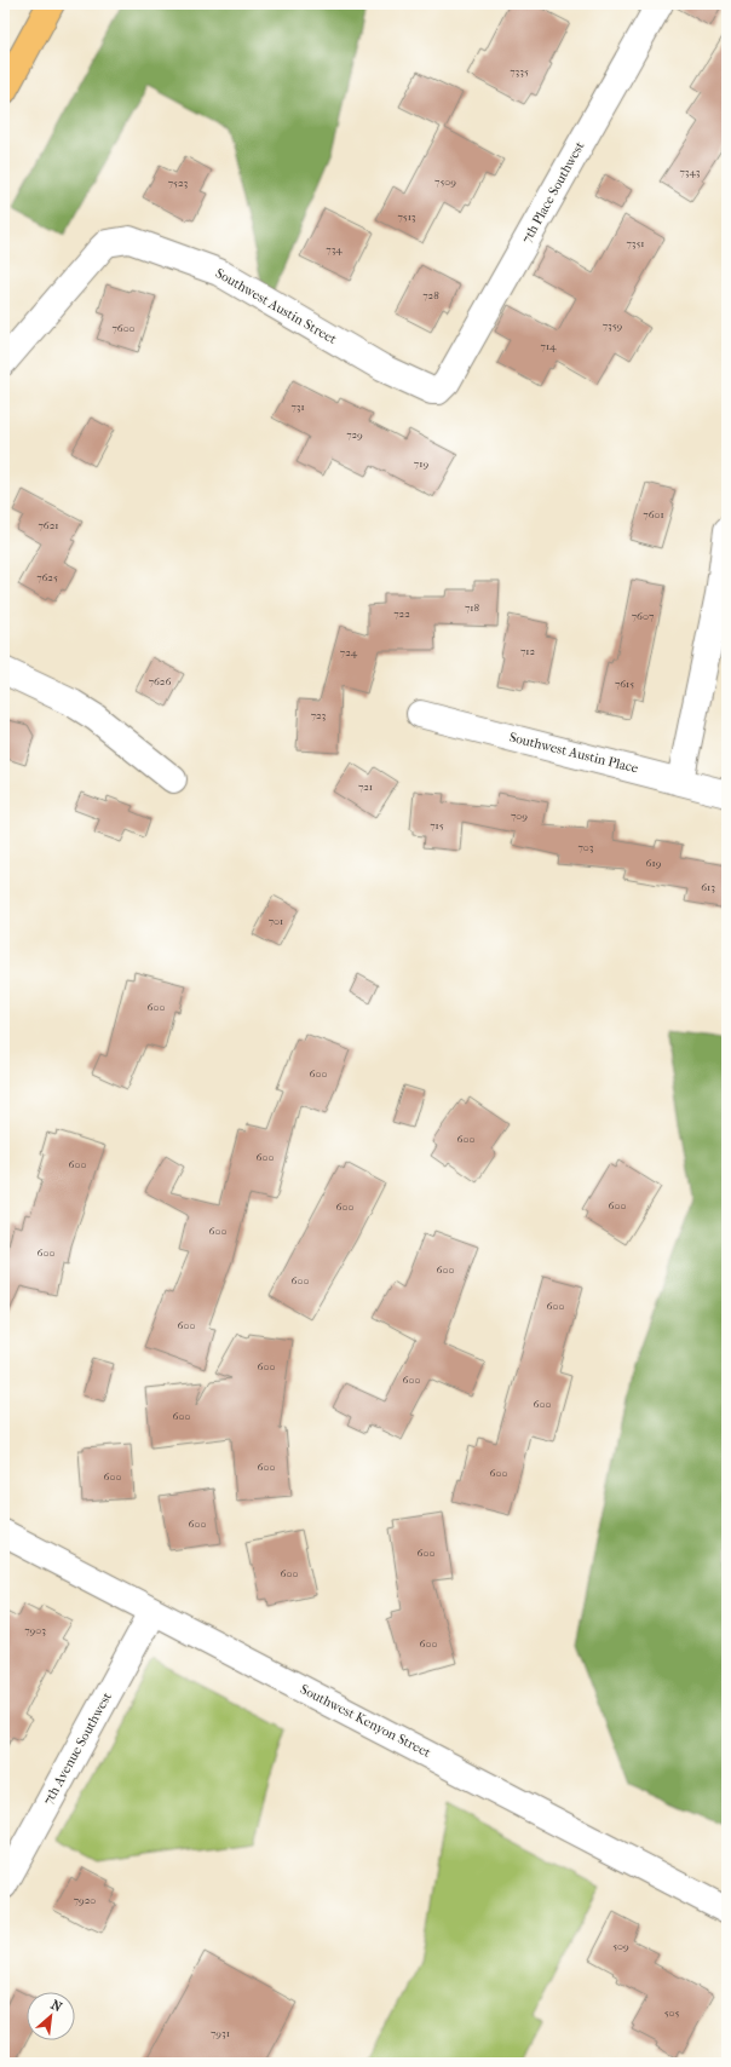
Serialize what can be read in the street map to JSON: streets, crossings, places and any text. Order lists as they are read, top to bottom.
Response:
{
  "streets": {
    "street": [
      "7th Place Southwest",
      "Southwest Austin Street",
      "Southwest Austin Place",
      "Southwest Kenyon Street",
      "7th Avenue Southwest"
    ]
  },
  "crossings": [
    ["7th Place Southwest", "Southwest Austin Street"],
    ["Southwest Kenyon Street", "7th Avenue Southwest"]
  ],
  "house_numbers": [
    "7335",
    "7343",
    "7509",
    "7523",
    "7513",
    "7351",
    "734",
    "728",
    "7359",
    "7600",
    "714",
    "731",
    "729",
    "719",
    "7601",
    "7621",
    "7625",
    "718",
    "722",
    "7607",
    "712",
    "724",
    "7626",
    "7615",
    "723",
    "721",
    "709",
    "715",
    "703",
    "619",
    "613",
    "701",
    "600",
    "600",
    "600",
    "600",
    "600",
    "600",
    "600",
    "600",
    "600",
    "600",
    "600",
    "600",
    "600",
    "600",
    "600",
    "600",
    "600",
    "600",
    "600",
    "600",
    "600",
    "600",
    "600",
    "7903",
    "600",
    "7920",
    "509",
    "505",
    "7931"
  ],
  "north": "top right"
}
